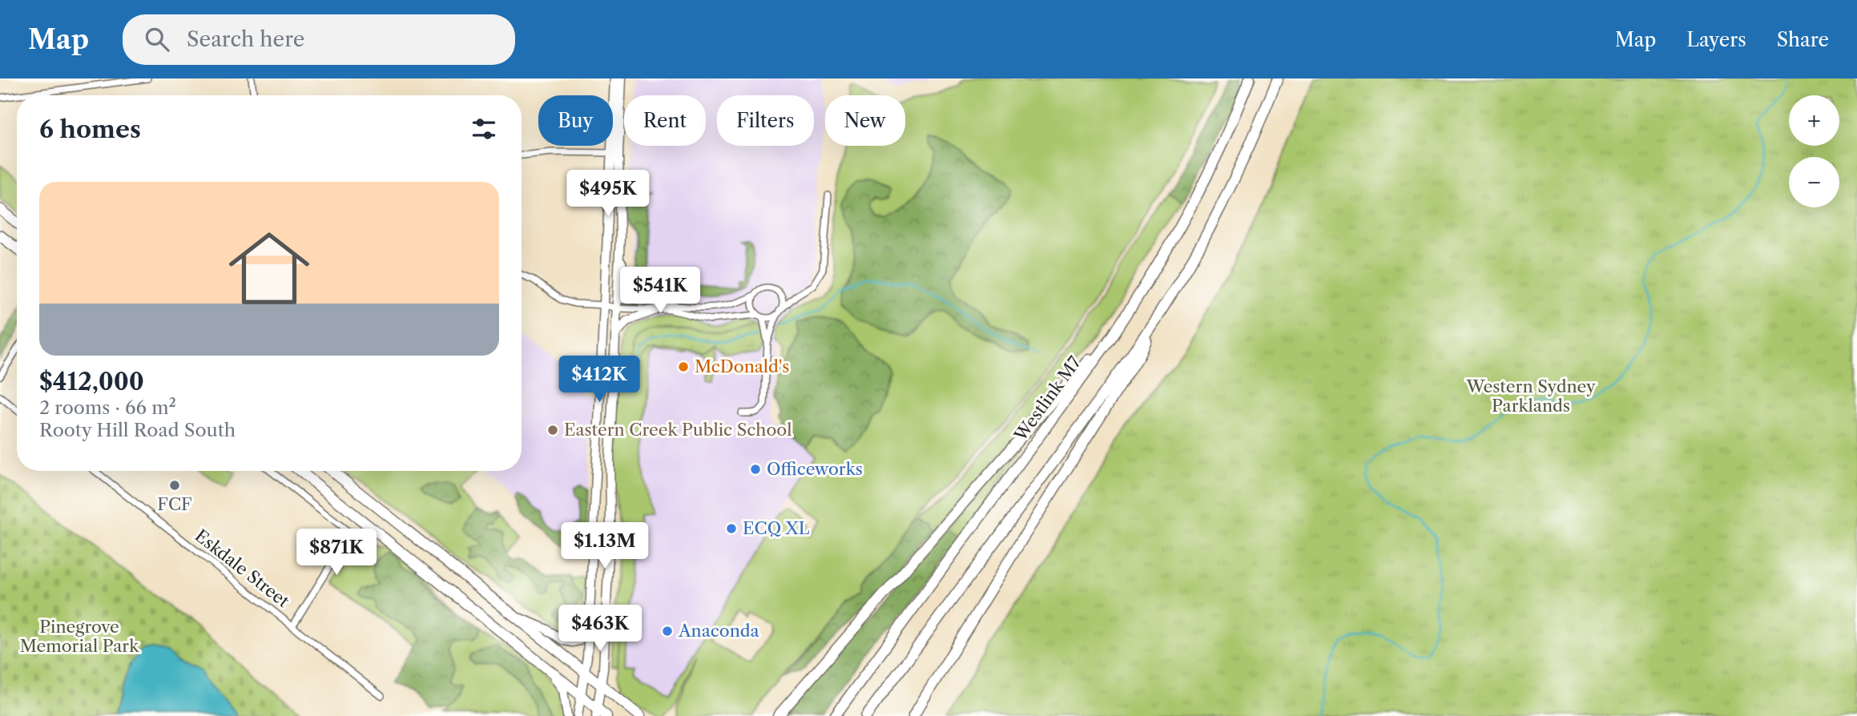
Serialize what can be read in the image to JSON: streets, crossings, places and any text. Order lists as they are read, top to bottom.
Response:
{
  "streets": {
    "highway": ["Westlink M7"],
    "street": ["Eskdale Street"]
  },
  "parks": ["Western Sydney Parklands", "Pinegrove Memorial Park"],
  "places": [
    "McDonald's",
    "Eastern Creek Public School",
    "Officeworks",
    "FCF",
    "ECQ XL",
    "Anaconda"
  ],
  "page": {
    "header": "Map",
    "search": "Search here",
    "nav": ["Map", "Layers", "Share"],
    "map_buttons": ["+", "−"],
    "chip": [
      "Buy",
      "Rent",
      "Filters",
      "New"
    ],
    "heading": "6 homes",
    "list": [
      {
        "name": "$412,000",
        "note": "2 rooms · 66 m² · Rooty Hill Road South"
      }
    ],
    "price": [
      "$495K",
      "$541K",
      "$412K",
      "$1.13M",
      "$871K",
      "$463K"
    ]
  }
}
